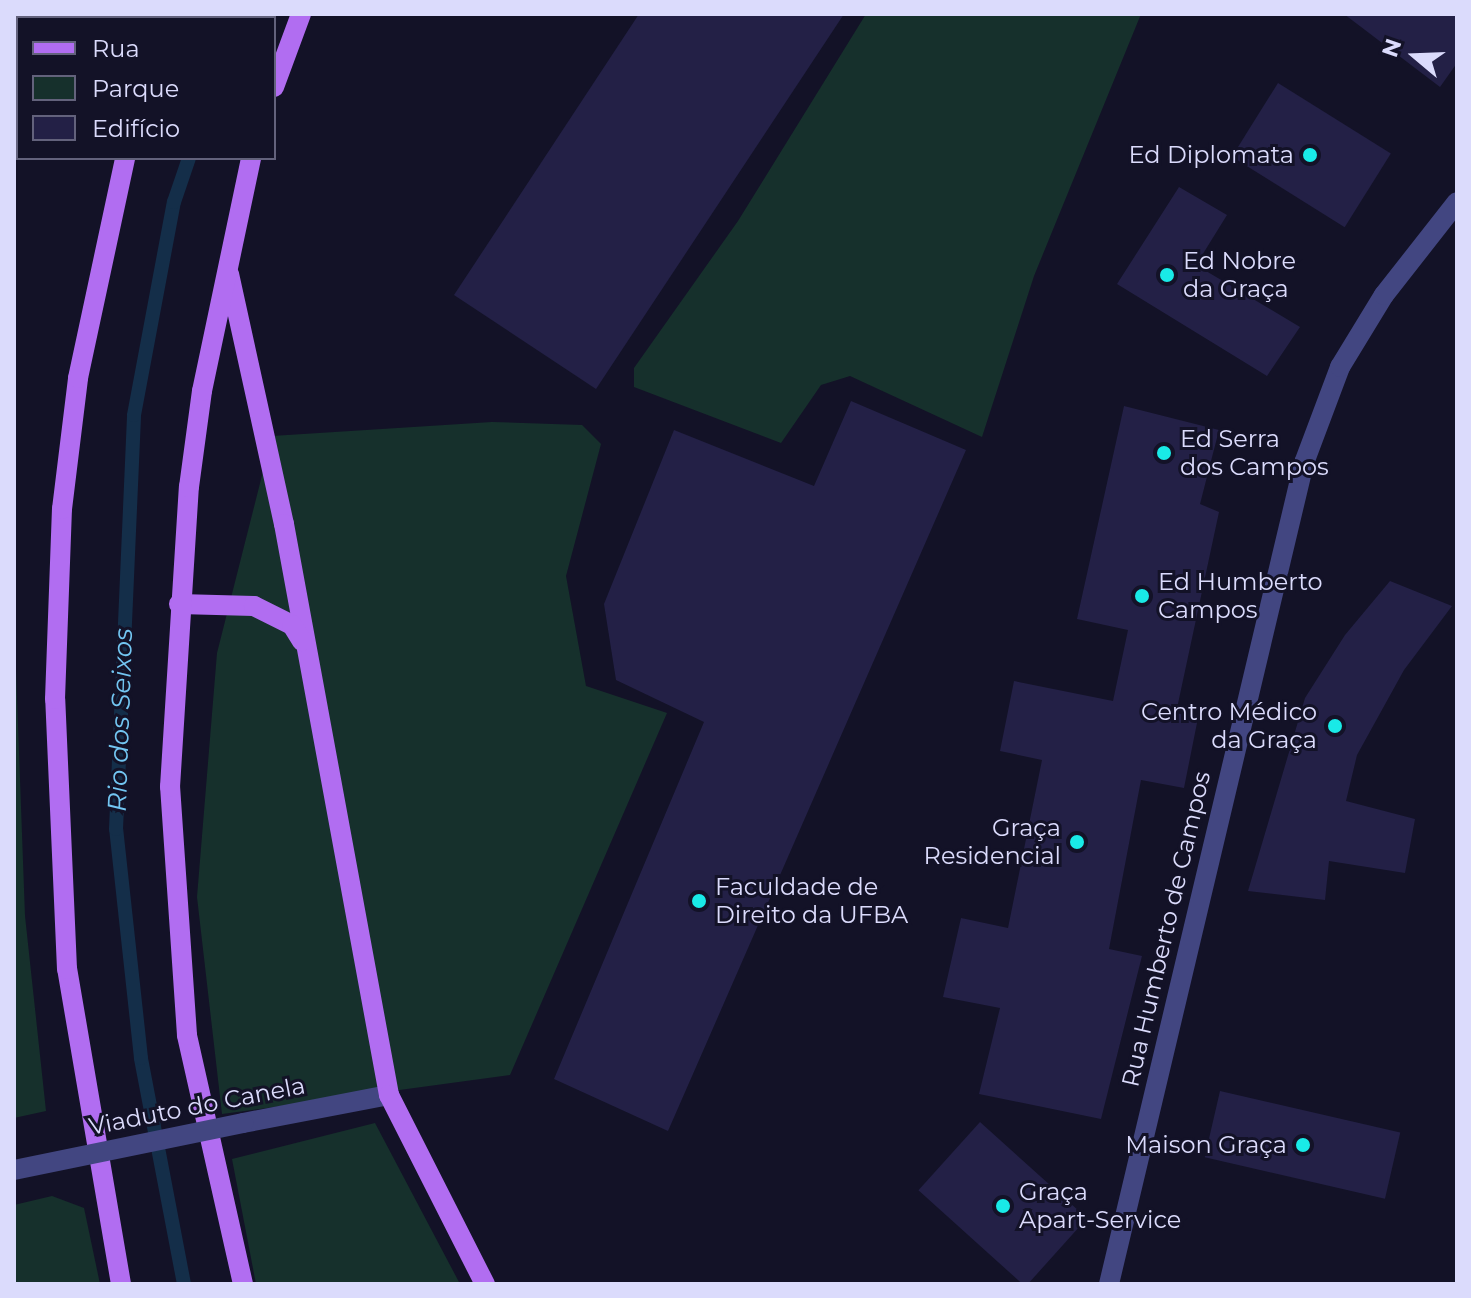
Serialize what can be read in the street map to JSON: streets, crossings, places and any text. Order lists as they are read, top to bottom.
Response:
{
  "streets": {
    "street": ["Rua Humberto de Campos", "Viaduto do Canela"]
  },
  "water": ["Rio dos Seixos"],
  "places": [
    "Ed Diplomata",
    "Ed Nobre da Graça",
    "Ed Serra dos Campos",
    "Ed Humberto Campos",
    "Centro Médico da Graça",
    "Graça Residencial",
    "Faculdade de Direito da UFBA",
    "Maison Graça",
    "Graça Apart-Service"
  ],
  "legend": ["Rua", "Parque", "Edifício"],
  "north": "left"
}
